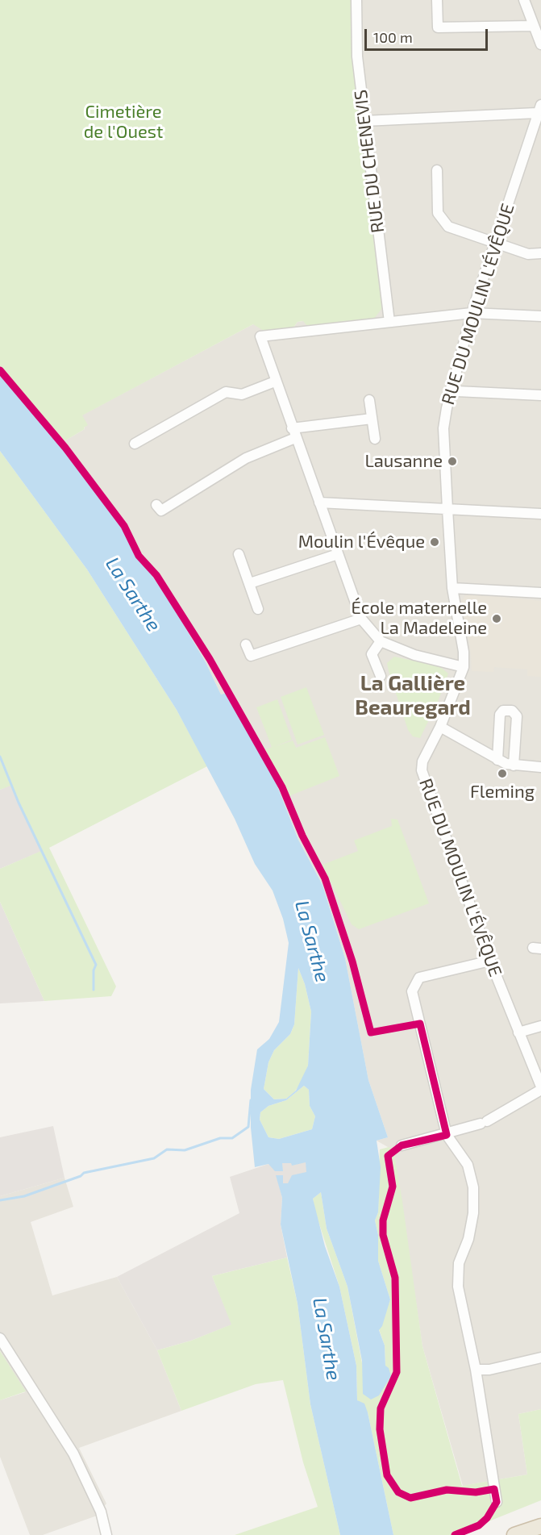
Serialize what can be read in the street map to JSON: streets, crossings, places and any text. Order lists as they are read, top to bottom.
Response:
{
  "streets": {
    "street": ["RUE DU CHENEVIS", "RUE DU MOULIN L'ÉVÊQUE"]
  },
  "districts": ["La Gallière Beauregard"],
  "water": ["La Sarthe"],
  "parks": ["Cimetière de l'Ouest"],
  "places": [
    "Lausanne",
    "Moulin l'Évêque",
    "École maternelle La Madeleine",
    "Fleming"
  ],
  "scale_bar": "100 m"
}
